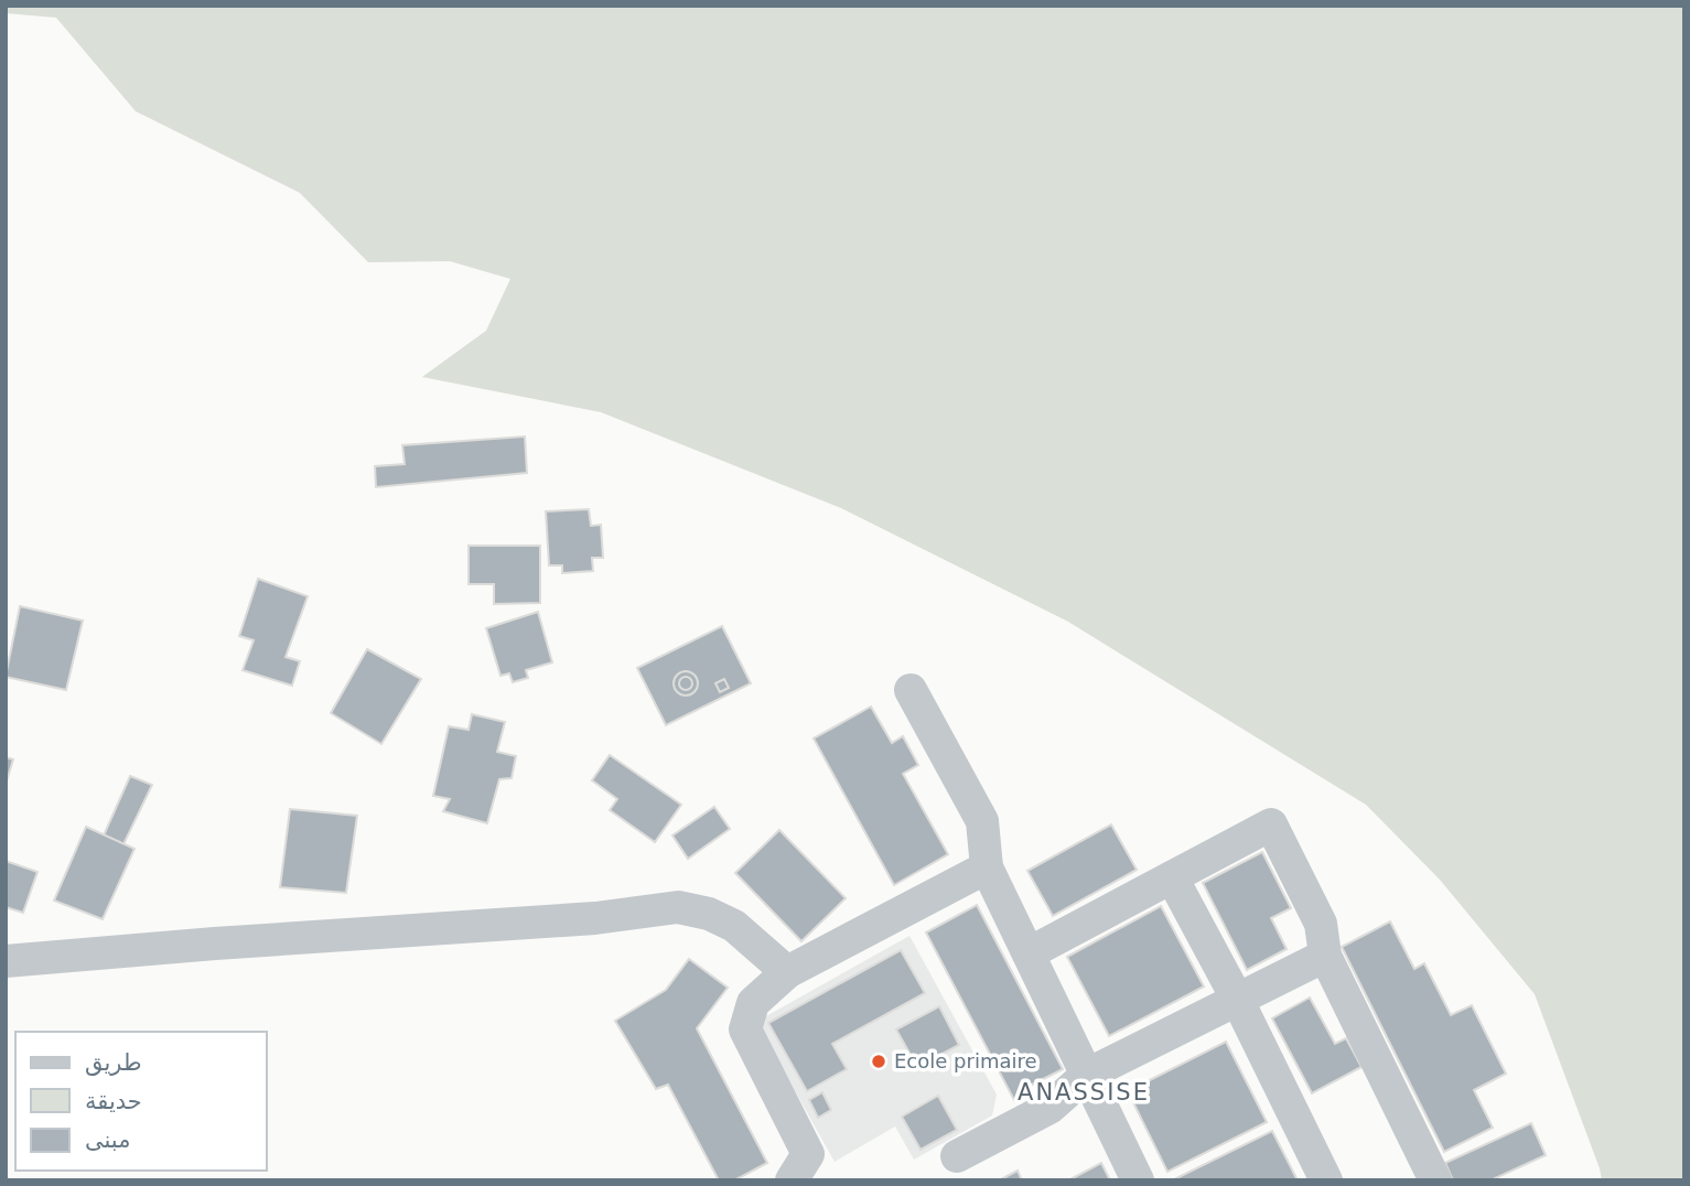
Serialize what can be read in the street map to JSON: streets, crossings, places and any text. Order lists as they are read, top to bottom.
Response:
{
  "districts": ["ANASSISE"],
  "places": ["Ecole primaire"],
  "legend": ["طريق", "حديقة", "مبنى"]
}
